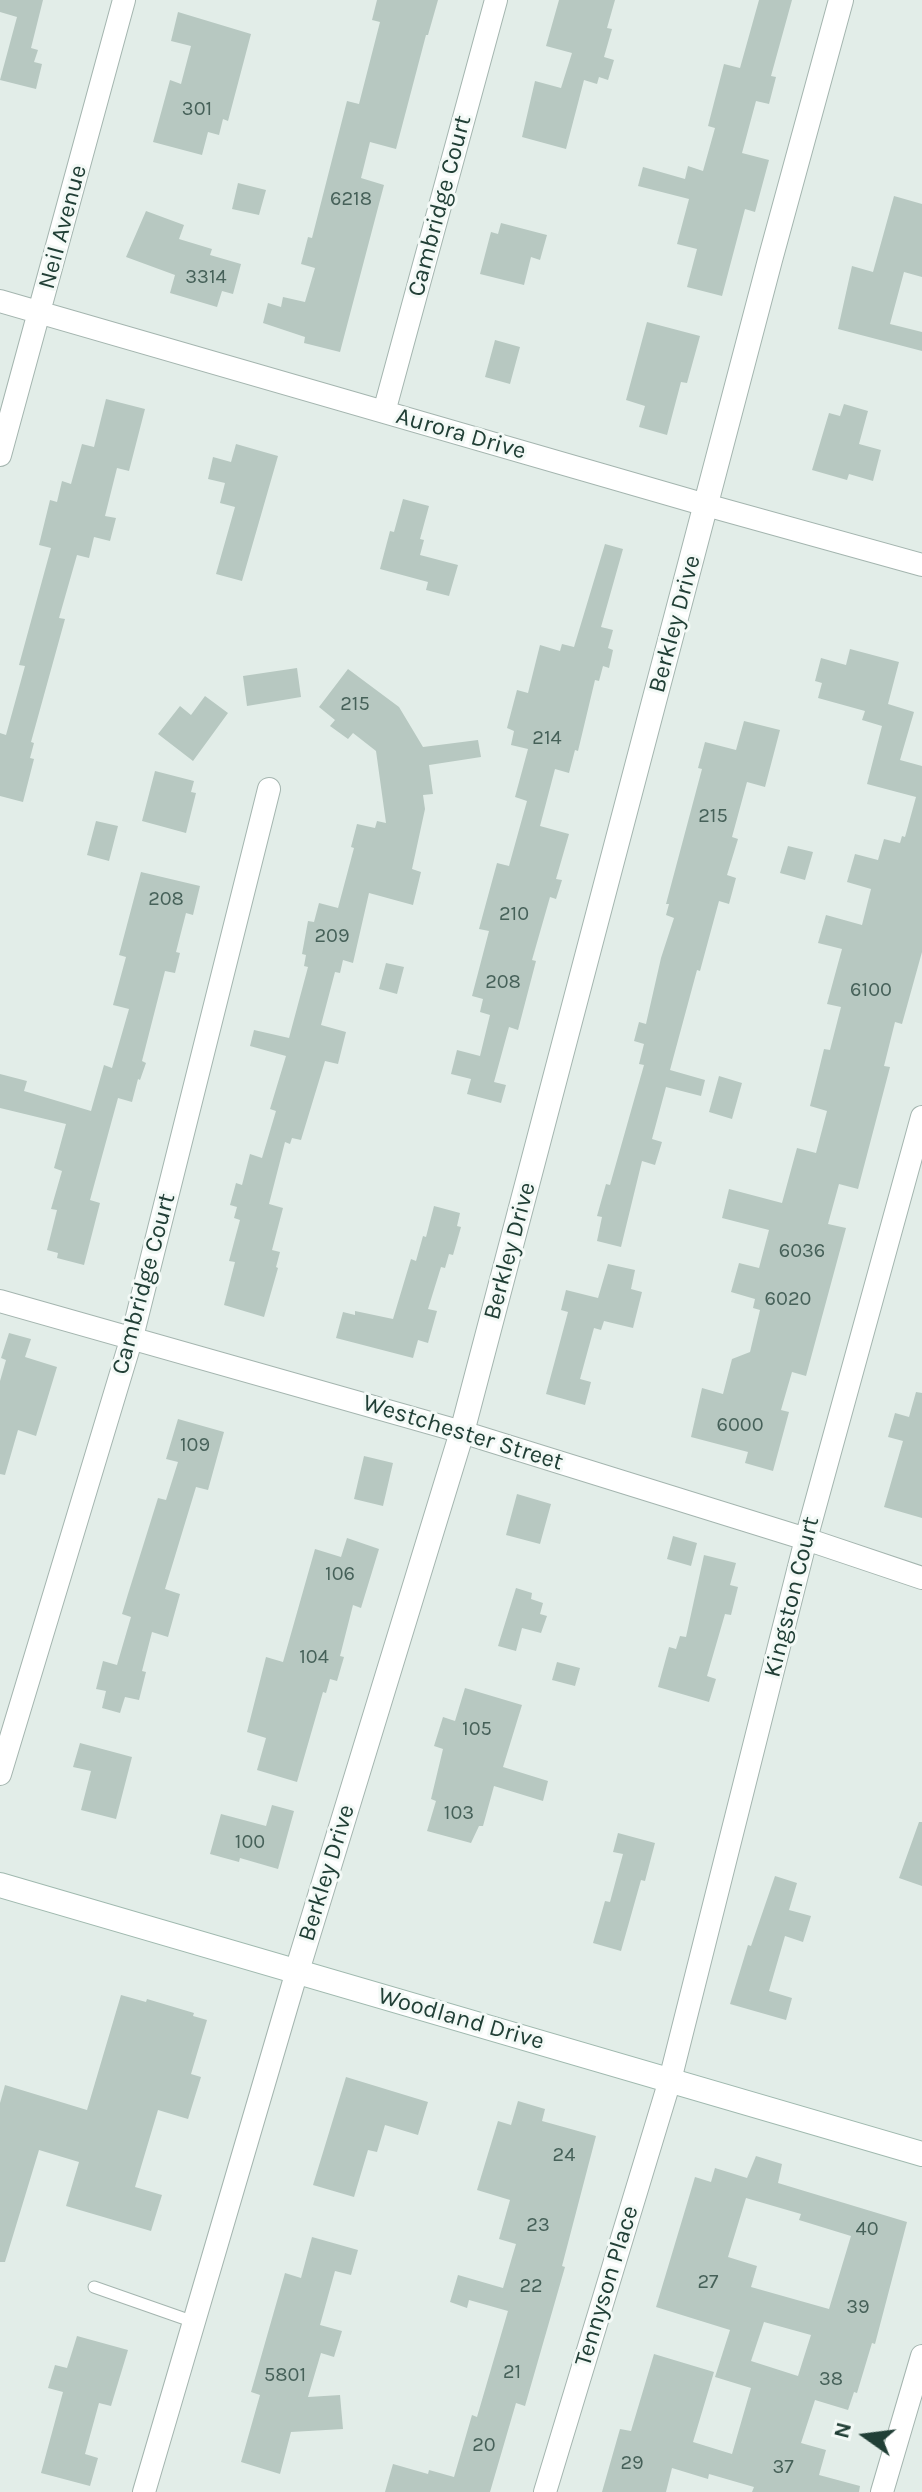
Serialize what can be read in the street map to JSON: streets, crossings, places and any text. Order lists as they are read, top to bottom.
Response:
{
  "streets": {
    "street": [
      "Cambridge Court",
      "Neil Avenue",
      "Aurora Drive",
      "Berkley Drive",
      "Westchester Street",
      "Kingston Court",
      "Woodland Drive",
      "Tennyson Place"
    ]
  },
  "crossings": [
    ["Cambridge Court", "Aurora Drive"],
    ["Cambridge Court", "Westchester Street"],
    ["Neil Avenue", "Aurora Drive"],
    ["Aurora Drive", "Berkley Drive"],
    ["Berkley Drive", "Westchester Street"],
    ["Berkley Drive", "Woodland Drive"],
    ["Westchester Street", "Kingston Court"],
    ["Kingston Court", "Woodland Drive"],
    ["Kingston Court", "Tennyson Place"],
    ["Woodland Drive", "Tennyson Place"]
  ],
  "house_numbers": [
    "301",
    "6218",
    "3314",
    "215",
    "214",
    "215",
    "208",
    "210",
    "209",
    "208",
    "6100",
    "6036",
    "6020",
    "6000",
    "109",
    "106",
    "104",
    "105",
    "103",
    "100",
    "24",
    "23",
    "40",
    "27",
    "22",
    "39",
    "21",
    "5801",
    "38",
    "20",
    "29",
    "37"
  ],
  "north": "left"
}
